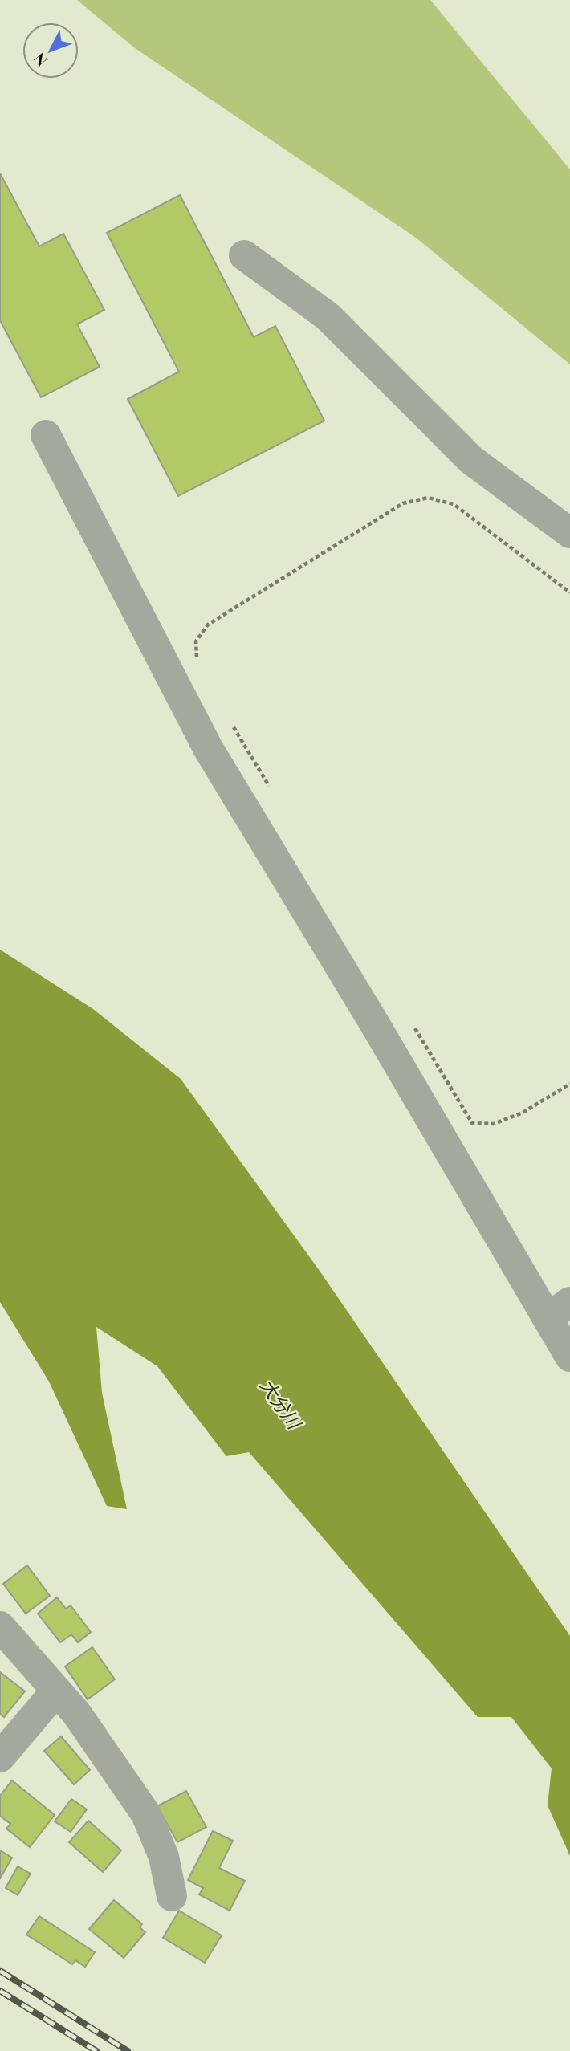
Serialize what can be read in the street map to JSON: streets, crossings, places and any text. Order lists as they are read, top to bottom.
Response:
{
  "water": ["大分川"],
  "north": "bottom left"
}
